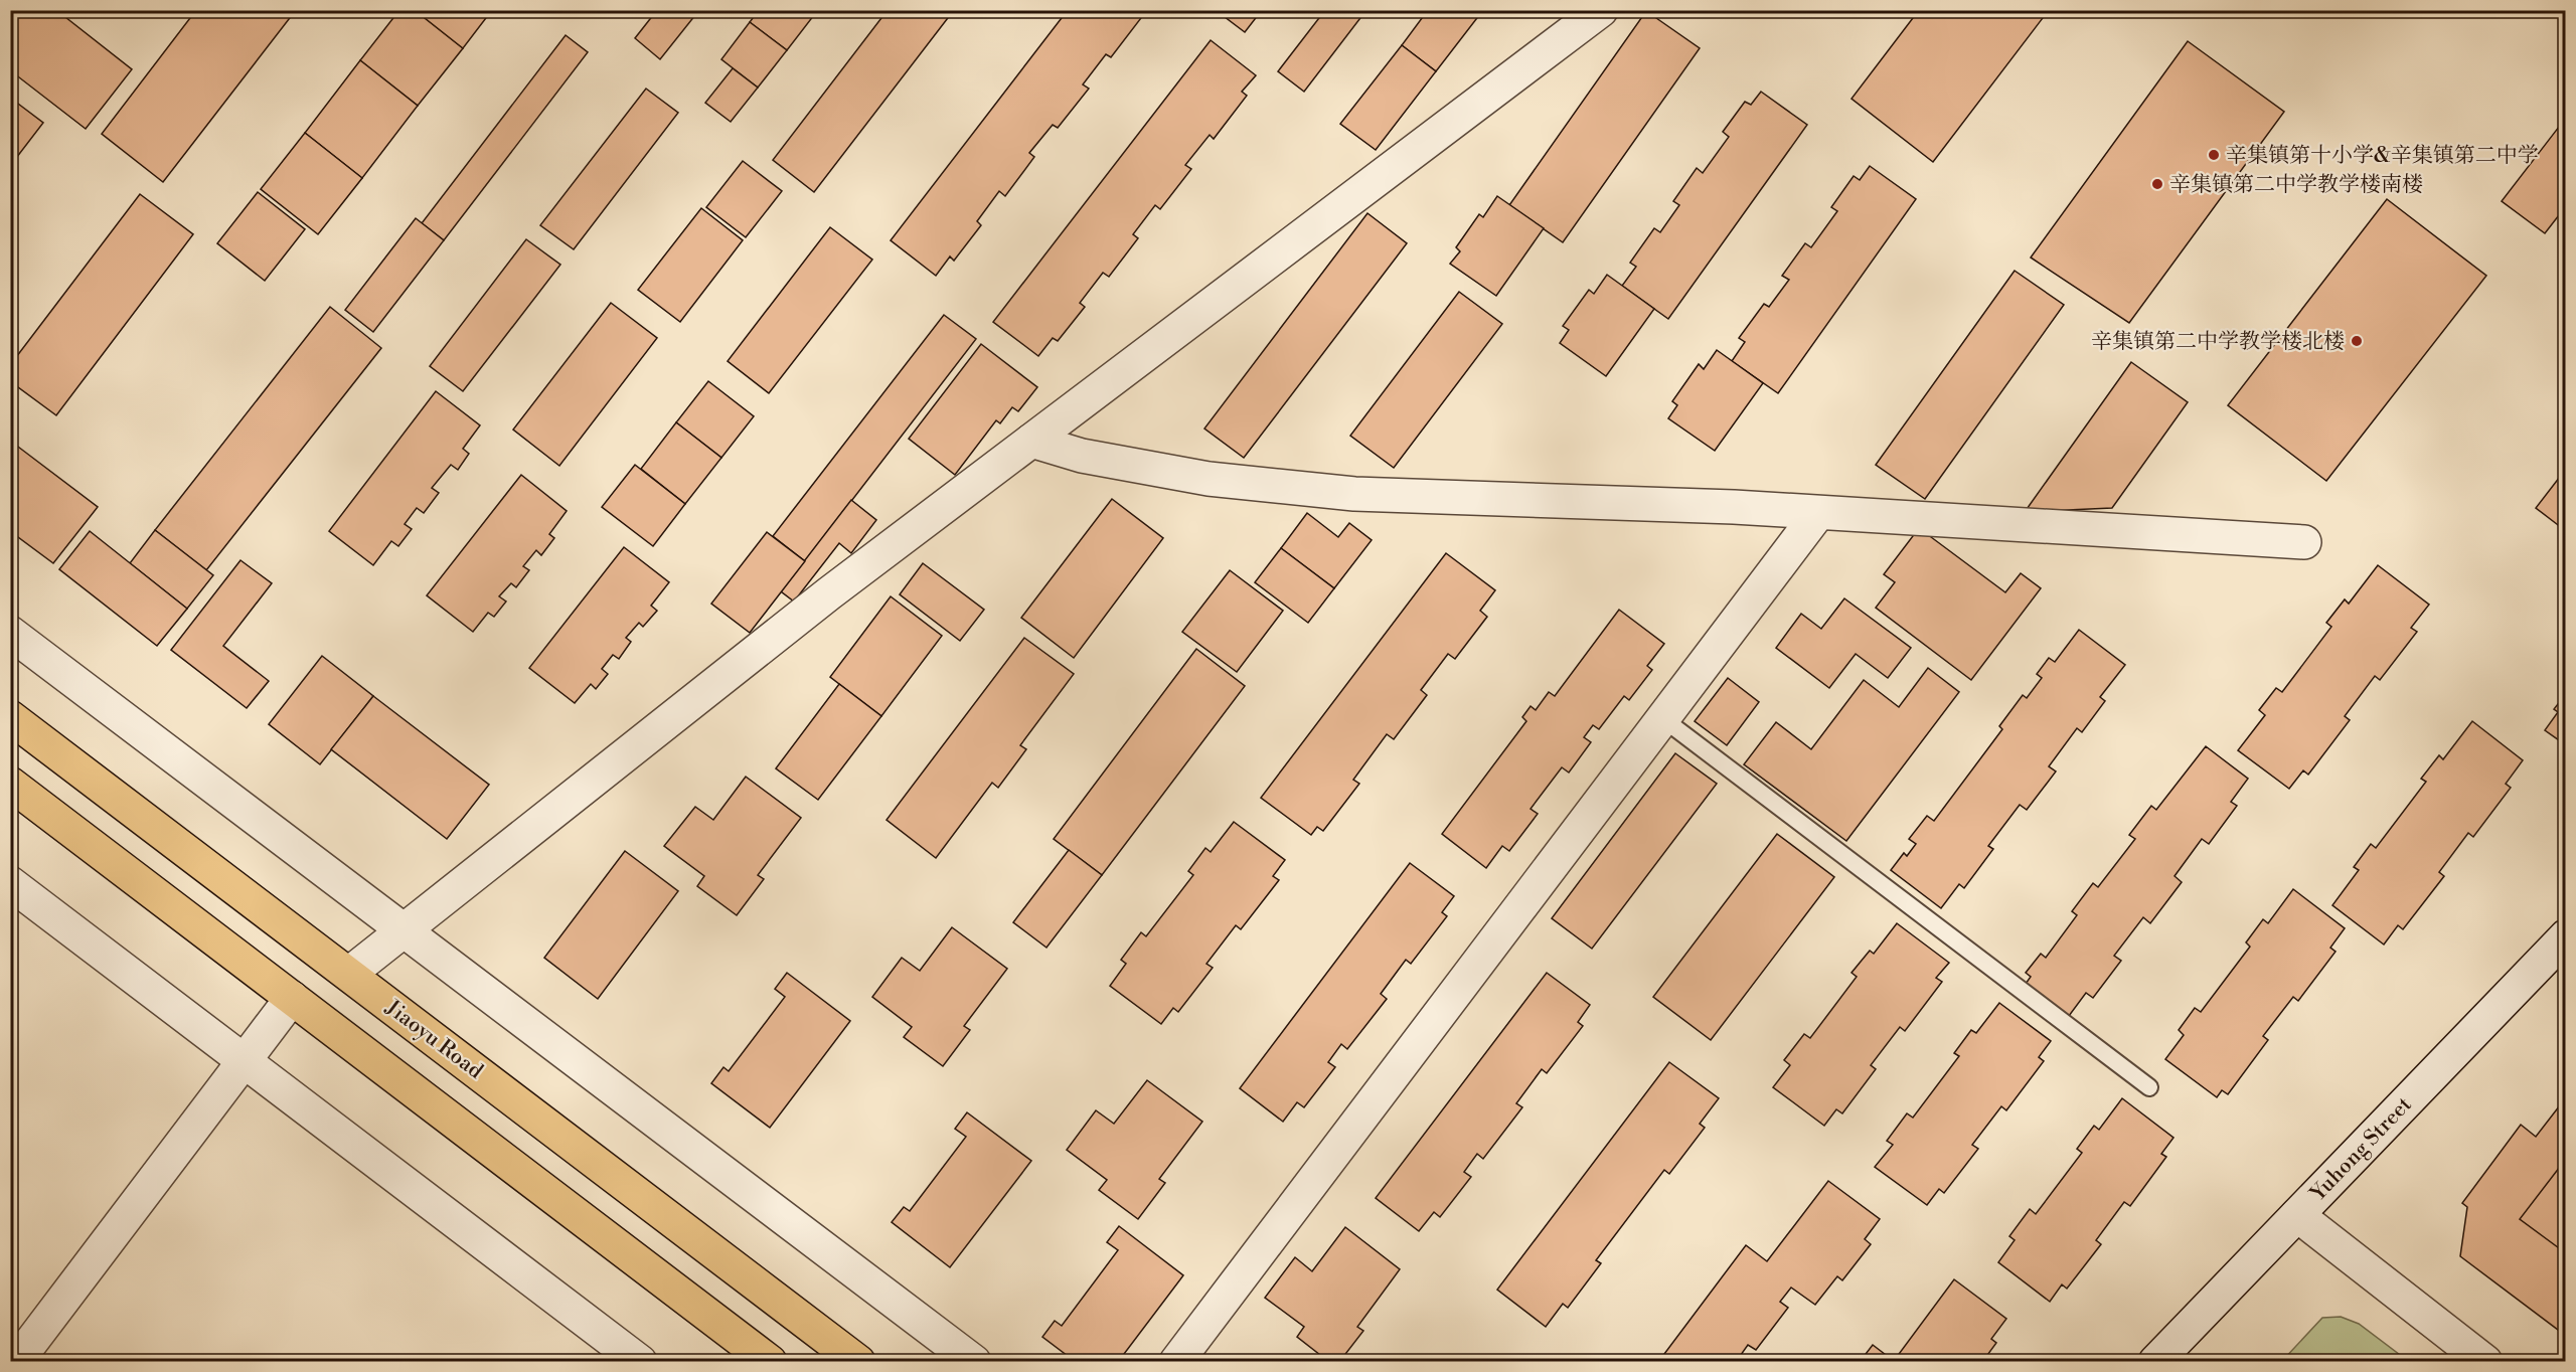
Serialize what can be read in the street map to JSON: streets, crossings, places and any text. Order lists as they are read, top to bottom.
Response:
{
  "streets": {
    "main road": ["Jiaoyu Road"],
    "street": ["Yuhong Street"]
  },
  "places": ["辛集镇第十小学&辛集镇第二中学", "辛集镇第二中学教学楼南楼", "辛集镇第二中学教学楼北楼"]
}
